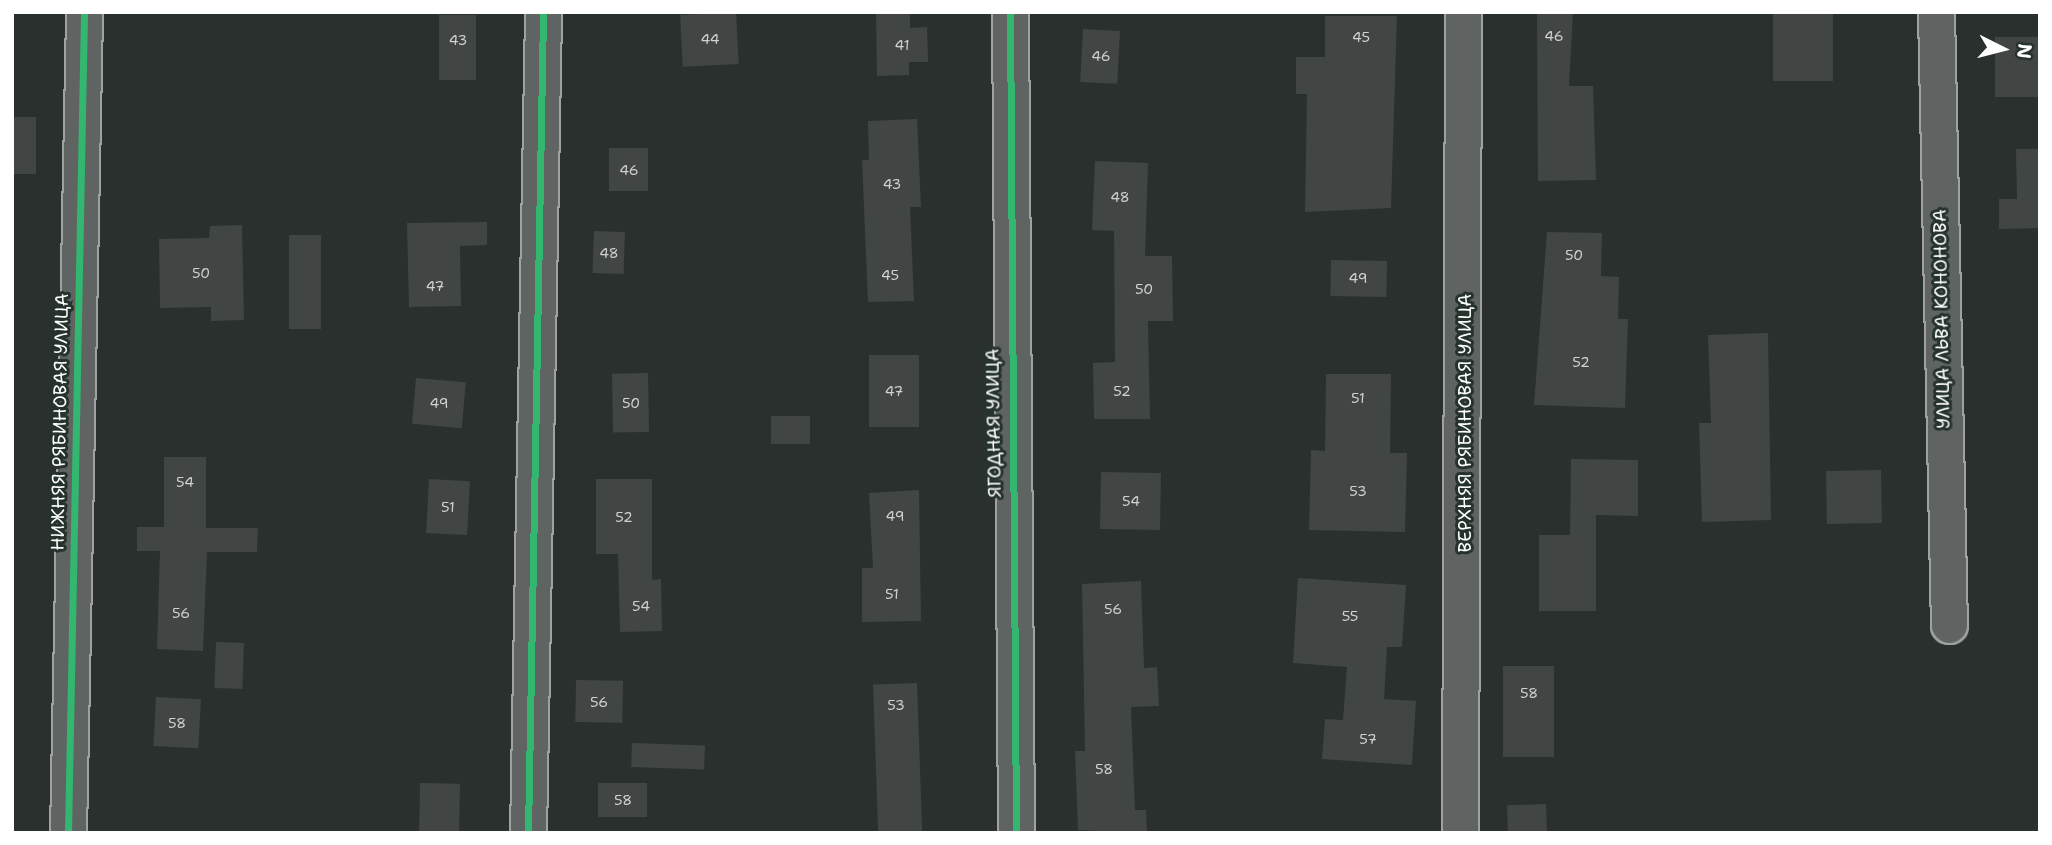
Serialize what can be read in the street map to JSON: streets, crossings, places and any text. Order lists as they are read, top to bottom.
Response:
{
  "streets": {
    "street": [
      "УЛИЦА ЛЬВА КОНОНОВА",
      "НИЖНЯЯ РЯБИНОВАЯ УЛИЦА",
      "ЯГОДНАЯ УЛИЦА",
      "ВЕРХНЯЯ РЯБИНОВАЯ УЛИЦА"
    ]
  },
  "house_numbers": [
    "46",
    "45",
    "44",
    "43",
    "41",
    "46",
    "46",
    "43",
    "48",
    "48",
    "50",
    "50",
    "45",
    "49",
    "47",
    "50",
    "52",
    "47",
    "52",
    "51",
    "49",
    "50",
    "54",
    "53",
    "54",
    "51",
    "49",
    "52",
    "51",
    "54",
    "56",
    "56",
    "55",
    "58",
    "56",
    "53",
    "58",
    "57",
    "58",
    "58"
  ],
  "north": "right"
}
